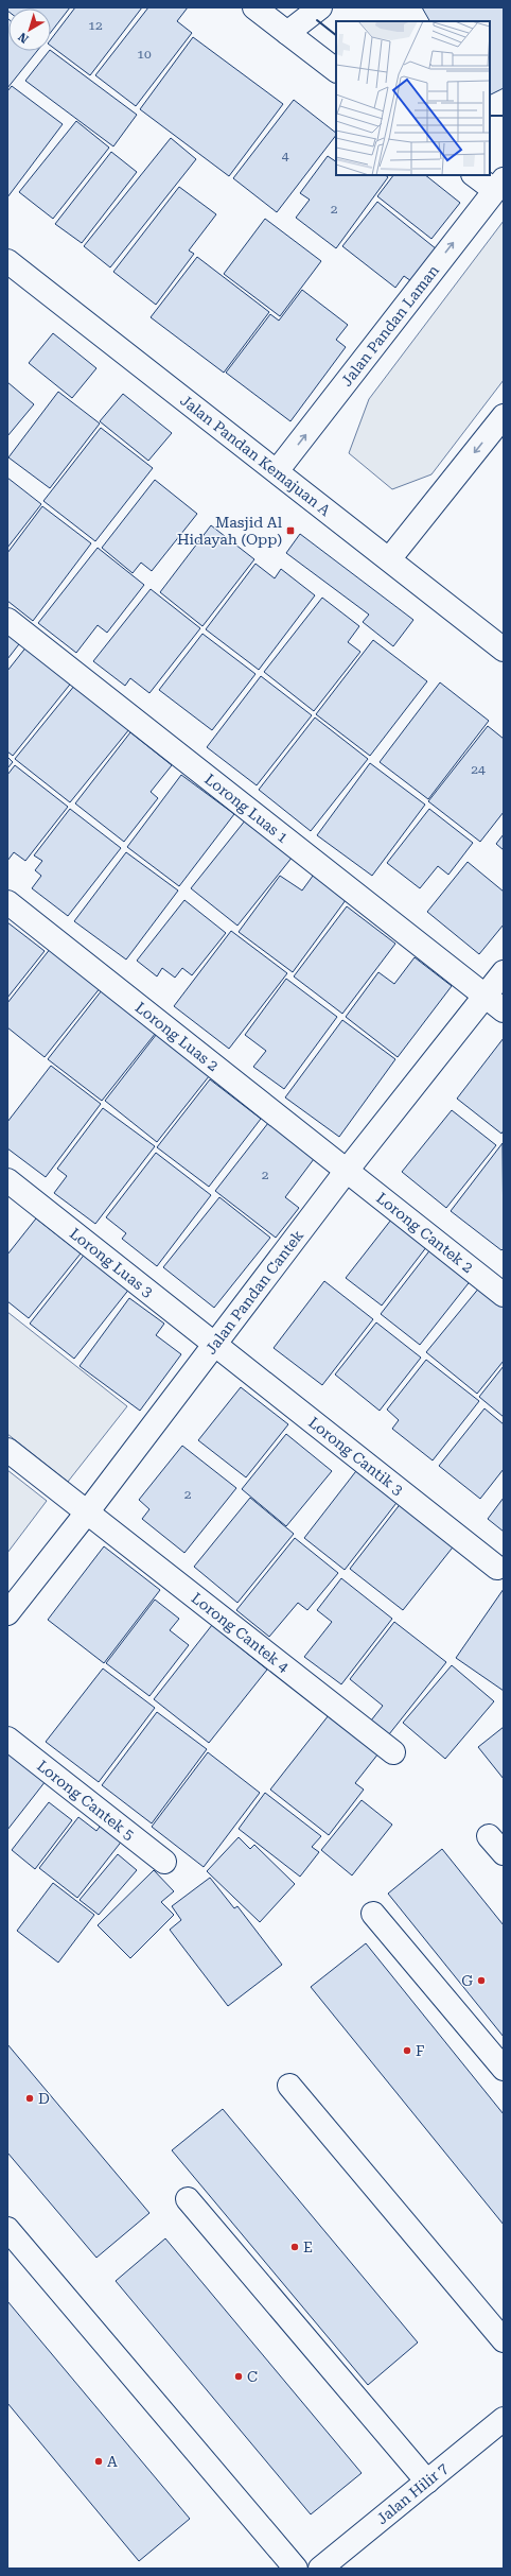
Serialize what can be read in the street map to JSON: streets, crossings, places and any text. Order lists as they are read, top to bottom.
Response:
{
  "streets": {
    "street": [
      "Jalan Pandan Laman",
      "Jalan Pandan Kemajuan A",
      "Lorong Luas 1",
      "Lorong Luas 2",
      "Lorong Cantek 2",
      "Lorong Luas 3",
      "Jalan Pandan Cantek",
      "Lorong Cantik 3",
      "Lorong Cantek 4",
      "Lorong Cantek 5",
      "Jalan Hilir 7"
    ]
  },
  "crossings": [
    ["Jalan Pandan Laman", "Jalan Pandan Kemajuan A"],
    ["Lorong Luas 1", "Jalan Pandan Cantek"],
    ["Lorong Luas 2", "Lorong Cantek 2"],
    ["Lorong Luas 2", "Jalan Pandan Cantek"],
    ["Lorong Cantek 2", "Jalan Pandan Cantek"],
    ["Lorong Luas 3", "Jalan Pandan Cantek"],
    ["Lorong Luas 3", "Lorong Cantik 3"],
    ["Jalan Pandan Cantek", "Lorong Cantik 3"],
    ["Jalan Pandan Cantek", "Lorong Cantek 4"]
  ],
  "places": {
    "transit": ["Masjid Al Hidayah (Opp)"],
    "other": [
      "G",
      "F",
      "D",
      "E",
      "C",
      "A"
    ]
  },
  "house_numbers": [
    "12",
    "10",
    "4",
    "2",
    "24",
    "2",
    "2"
  ],
  "north": "bottom left"
}
